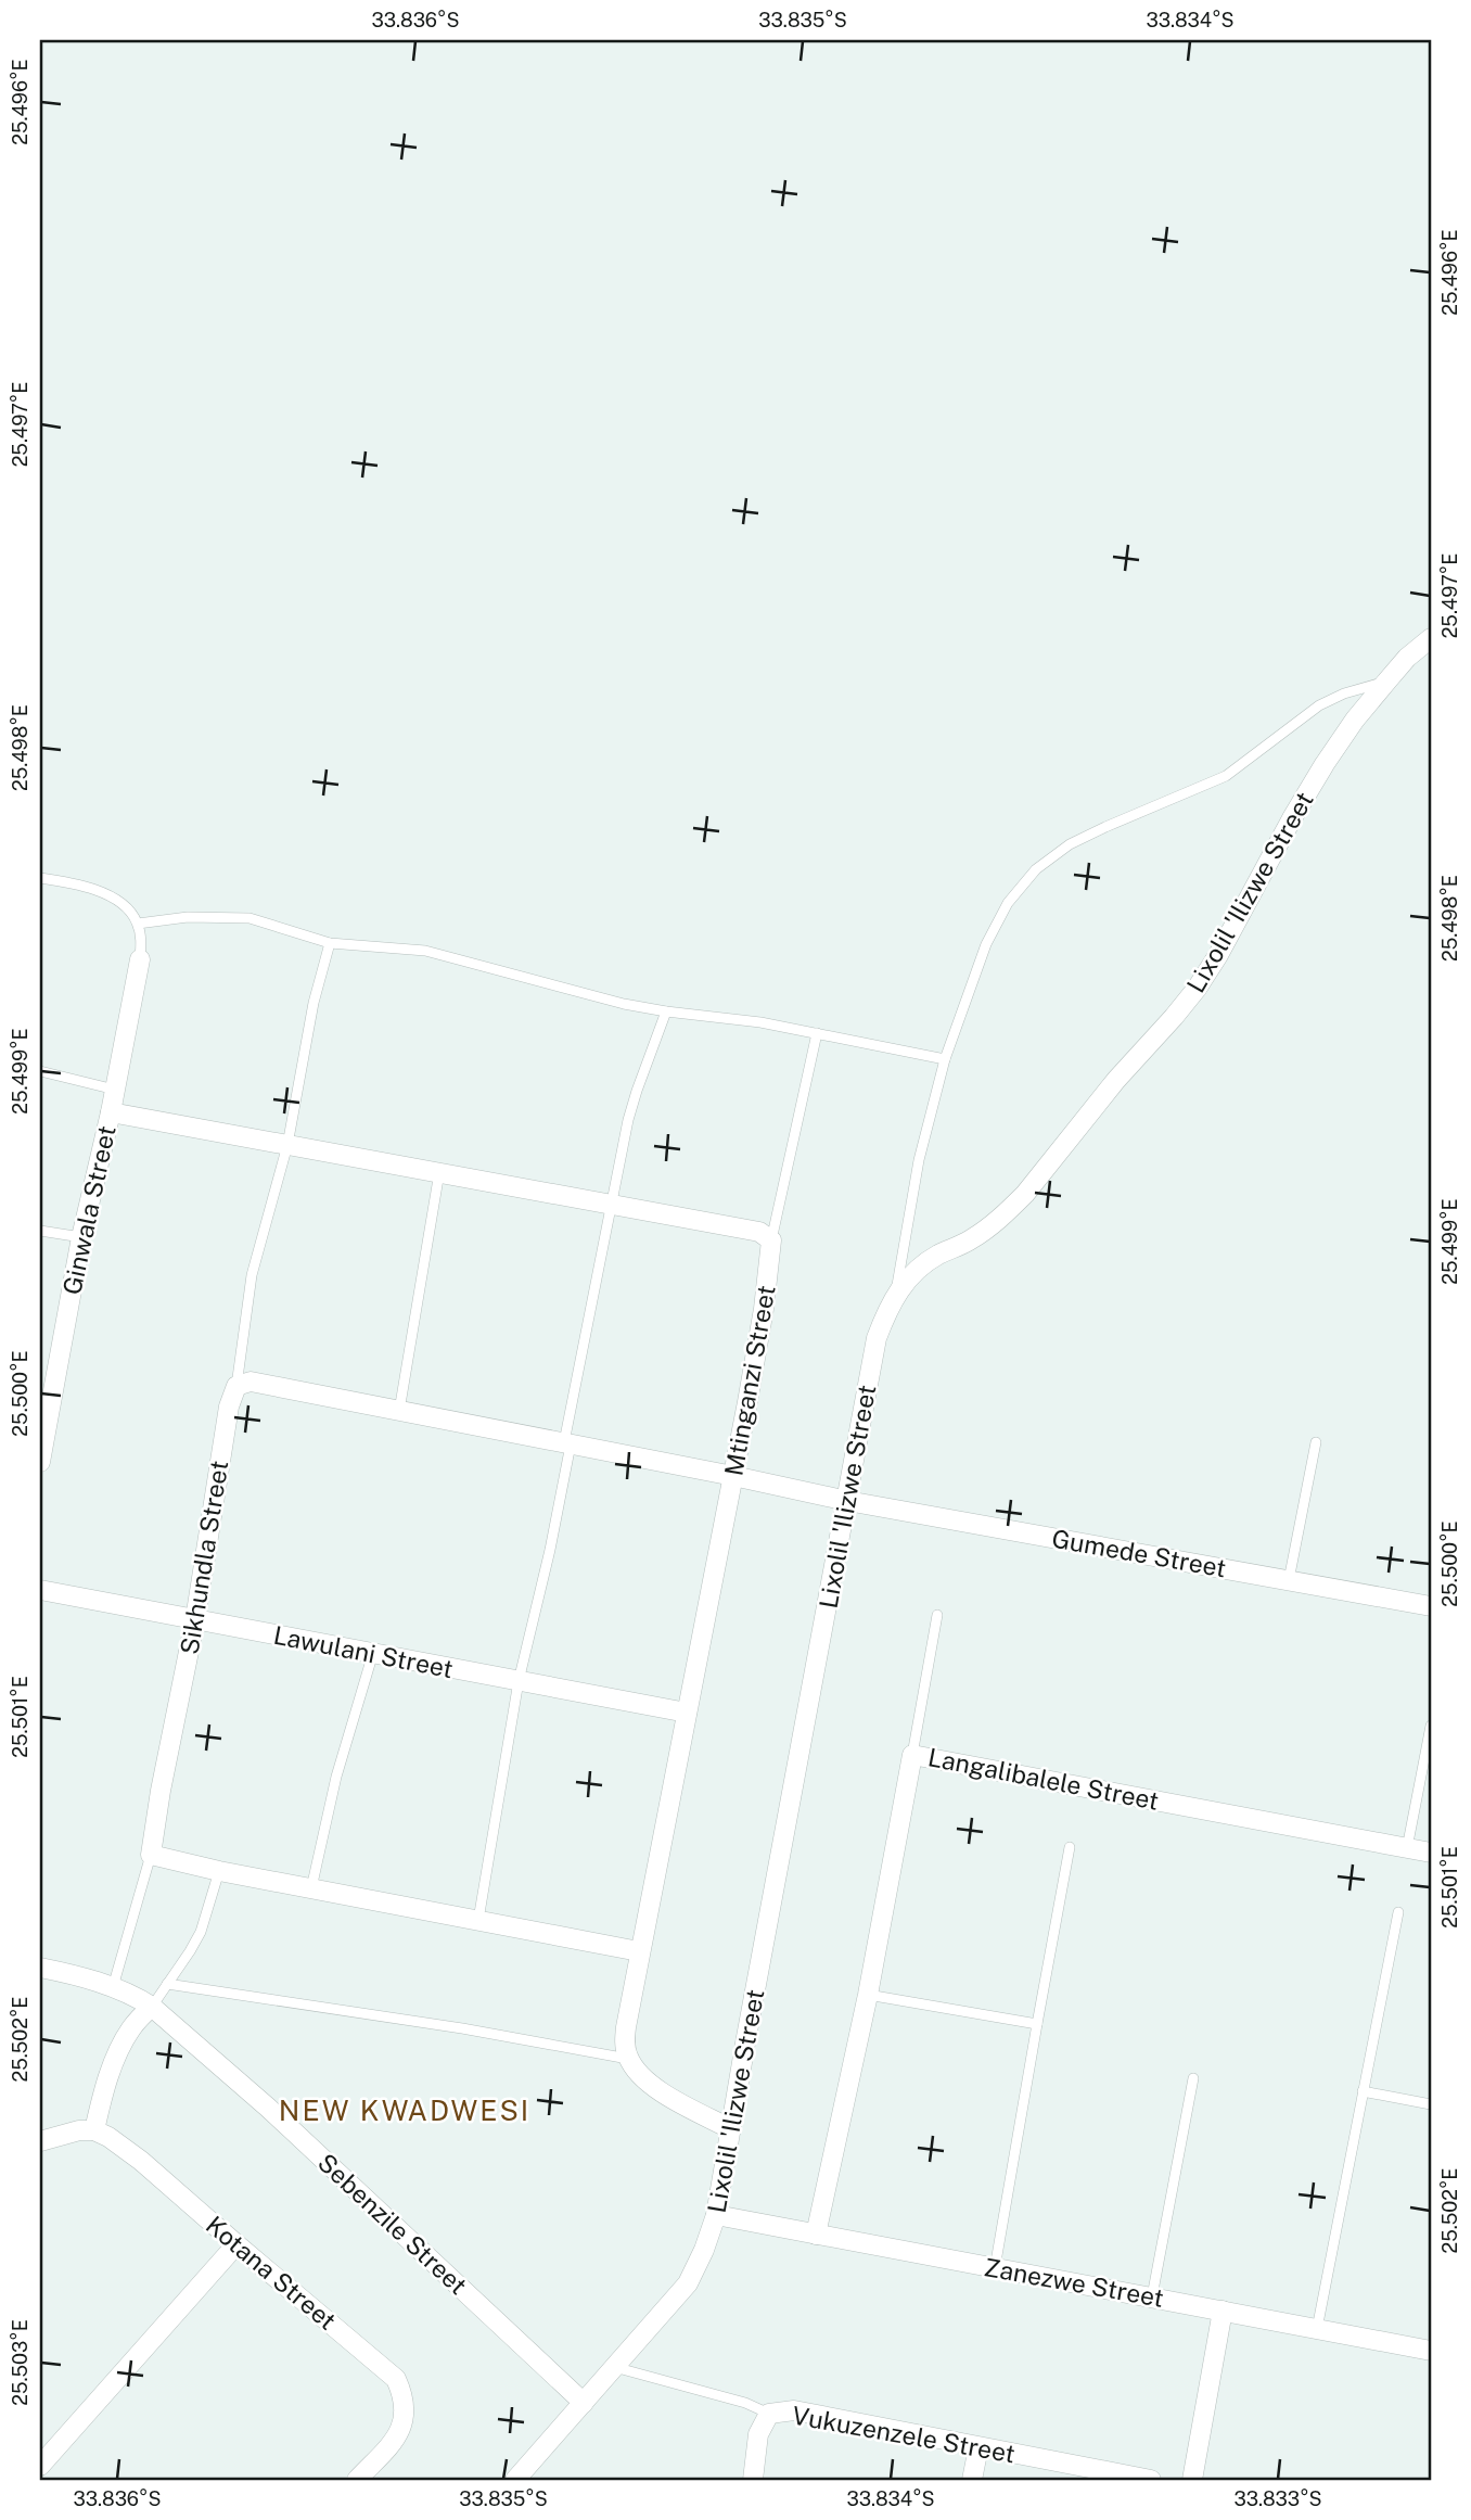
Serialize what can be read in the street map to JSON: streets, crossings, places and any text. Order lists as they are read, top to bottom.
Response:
{
  "streets": {
    "street": [
      "Lixolil 'Ilizwe Street",
      "Ginwala Street",
      "Mtinganzi Street",
      "Gumede Street",
      "Sikhundla Street",
      "Lawulani Street",
      "Langalibalele Street",
      "Sebenzile Street",
      "Kotana Street",
      "Zanezwe Street",
      "Vukuzenzele Street"
    ]
  },
  "crossings": [
    ["Lixolil 'Ilizwe Street", "Gumede Street"],
    ["Lixolil 'Ilizwe Street", "Sebenzile Street"],
    ["Lixolil 'Ilizwe Street", "Zanezwe Street"],
    ["Mtinganzi Street", "Lawulani Street"],
    ["Sikhundla Street", "Lawulani Street"],
    ["Langalibalele Street", "Zanezwe Street"]
  ],
  "districts": ["NEW KWADWESI"],
  "coordinates": [
    "33.836°S",
    "33.835°S",
    "33.834°S",
    "25.496°E",
    "25.497°E",
    "25.498°E",
    "25.499°E",
    "25.500°E",
    "25.501°E",
    "25.502°E",
    "25.503°E",
    "33.833°S"
  ]
}
